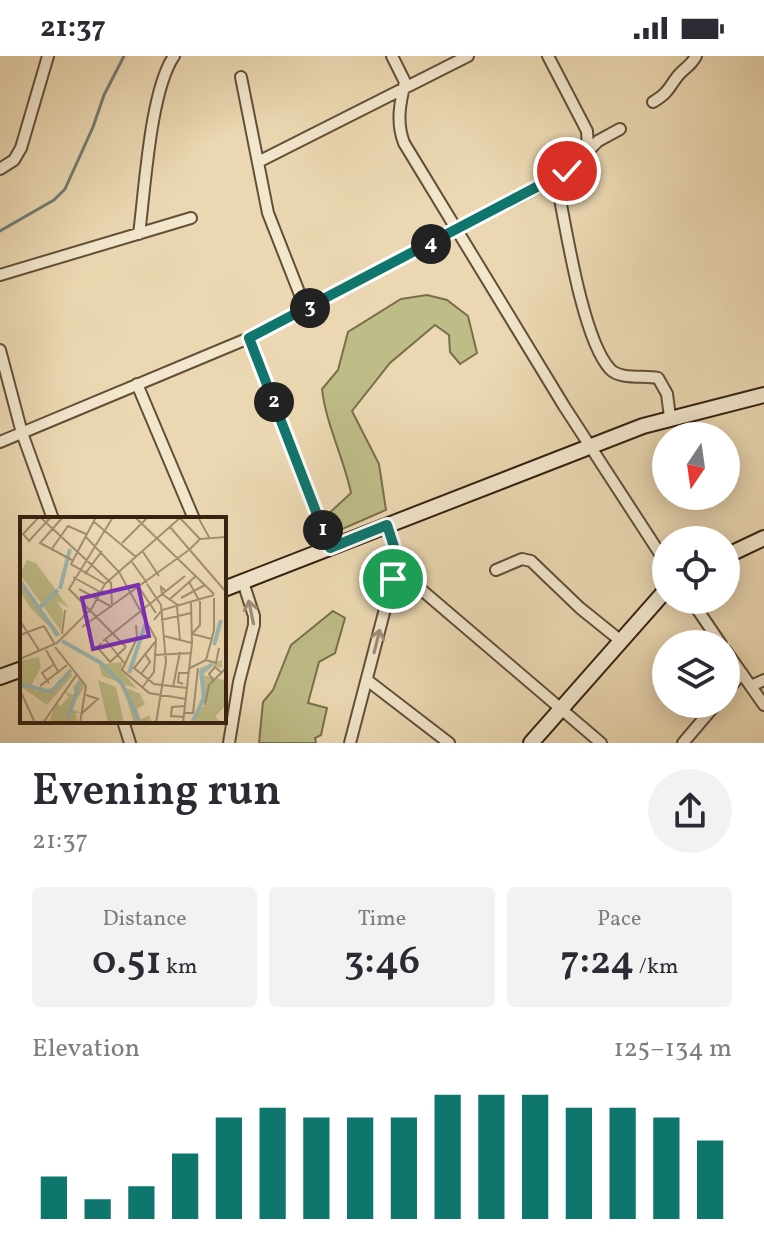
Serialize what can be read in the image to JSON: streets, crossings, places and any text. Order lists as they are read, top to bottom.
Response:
{
  "north": "bottom",
  "page": {
    "status": "21:37",
    "pins": [
      "4",
      "3",
      "2",
      "1"
    ],
    "heading": ["Evening run", "21:37"],
    "stats": [
      ["Distance", "0.51 km"],
      ["Time", "3:46"],
      ["Pace", "7:24 /km"]
    ],
    "chart": ["Elevation", "125–134 m"]
  }
}
